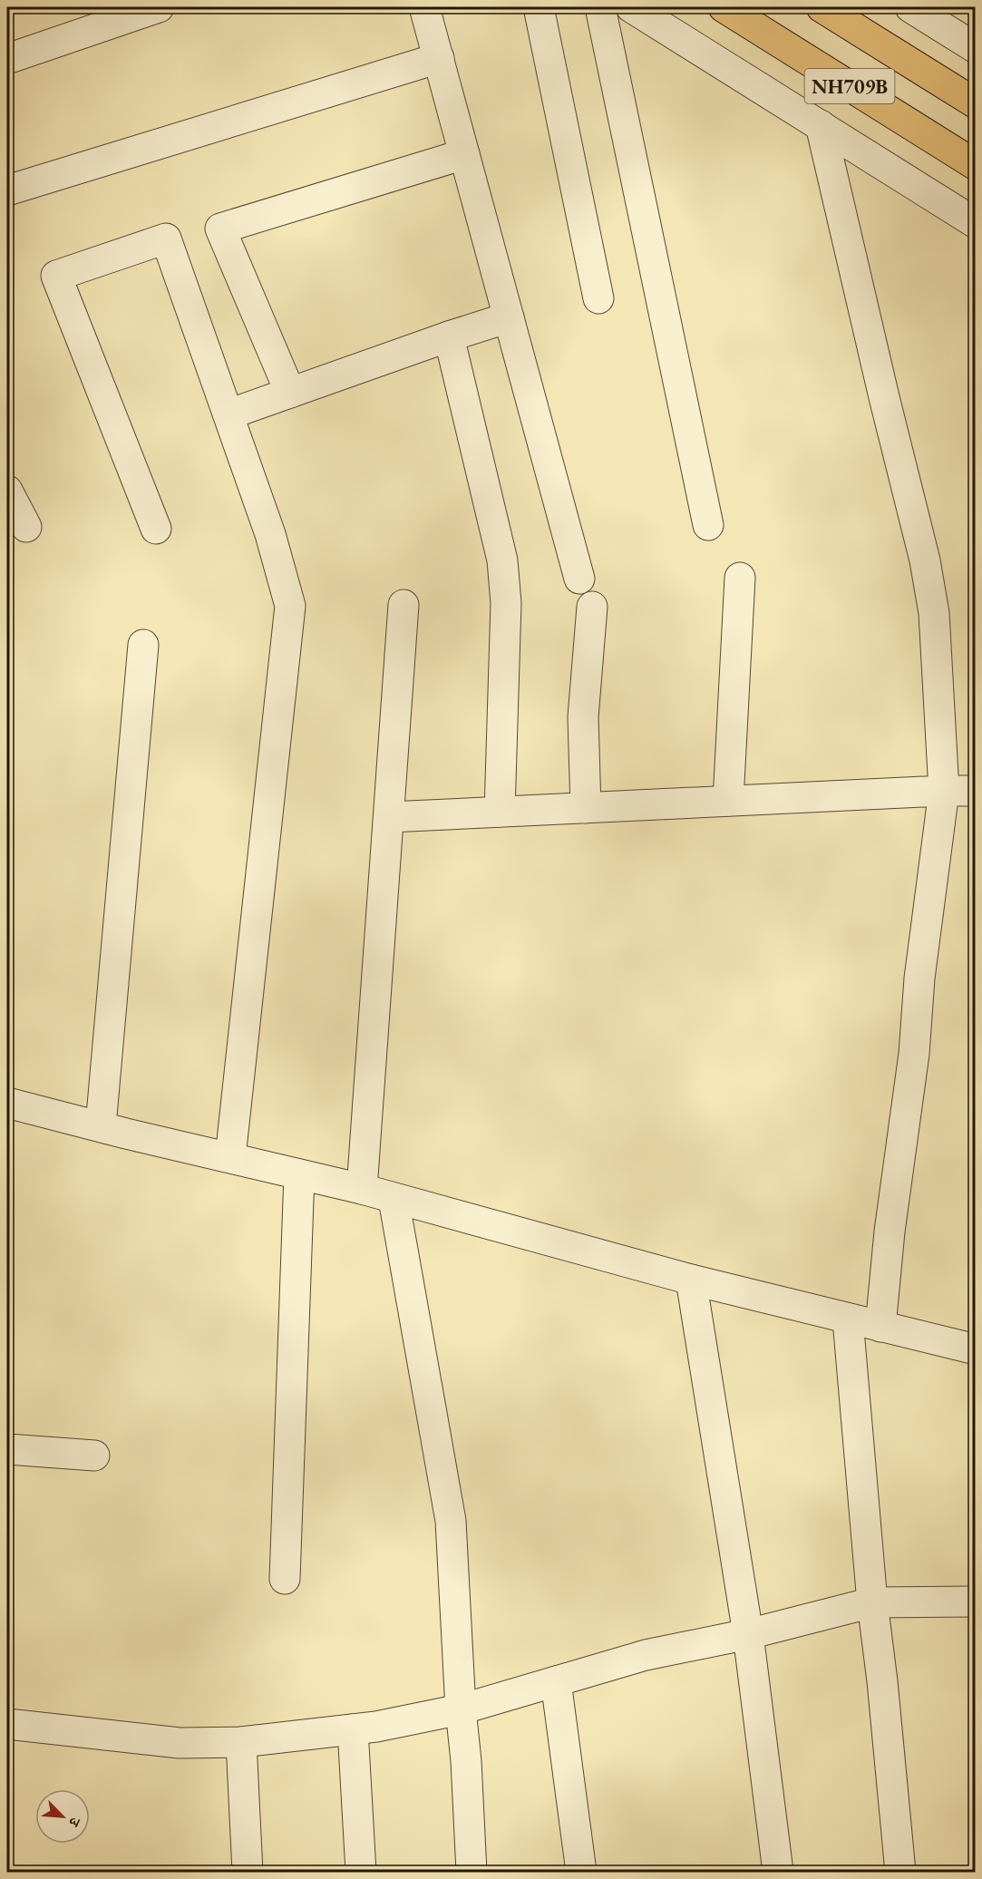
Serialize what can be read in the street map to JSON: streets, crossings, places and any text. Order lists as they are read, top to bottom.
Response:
{
  "streets": {
    "highway": ["NH709B"]
  },
  "north": "bottom right"
}
